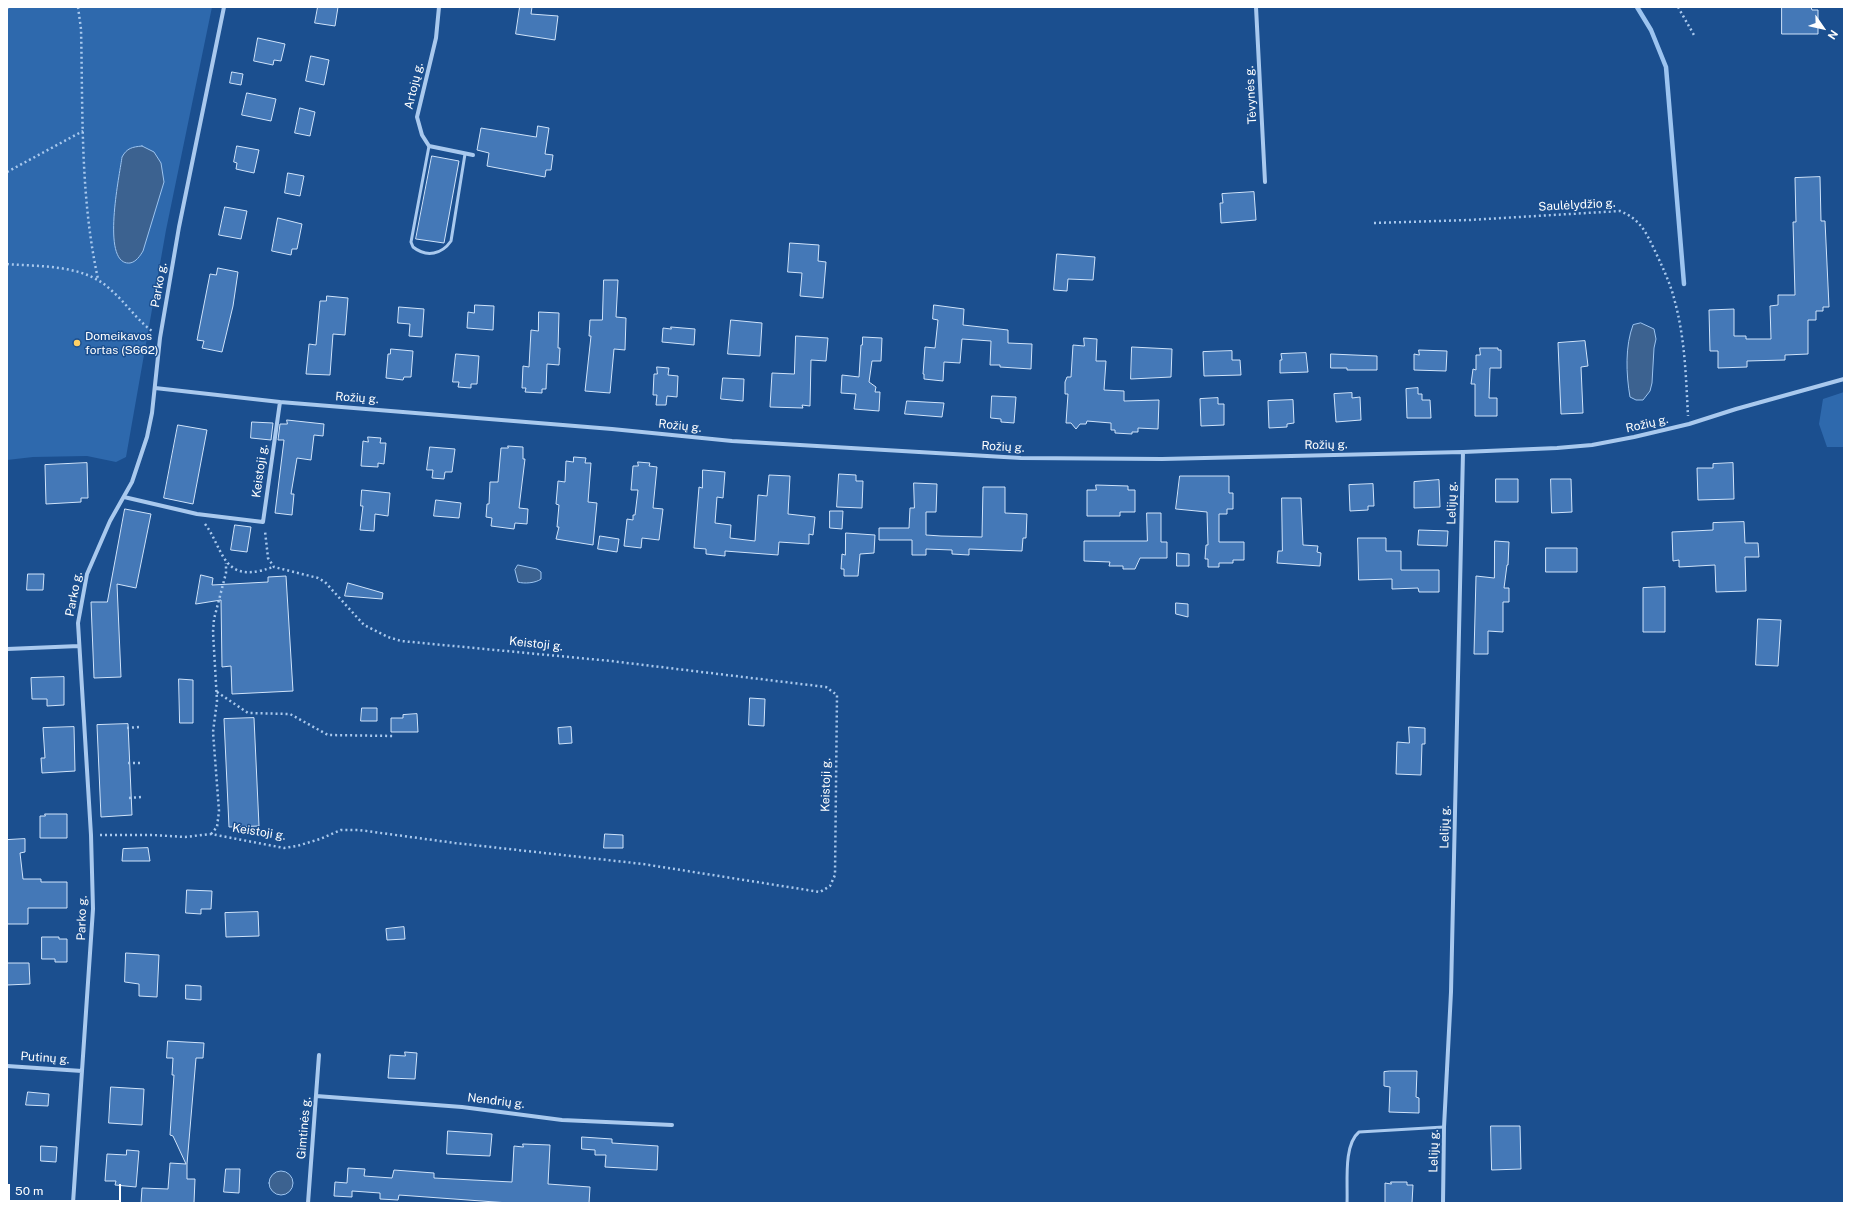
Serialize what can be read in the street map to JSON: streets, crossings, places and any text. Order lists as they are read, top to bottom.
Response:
{
  "streets": {
    "street": [
      "Artojų g.",
      "Tėvynės g.",
      "Parko g.",
      "Rožių g.",
      "Keistoji g.",
      "Lelijų g.",
      "Putinų g.",
      "Nendrių g.",
      "Gimtinės g."
    ],
    "path": ["Saulėlydžio g."]
  },
  "crossings": [
    ["Saulėlydžio g.", "Rožių g."],
    ["Parko g.", "Rožių g."],
    ["Parko g.", "Keistoji g."],
    ["Parko g.", "Putinų g."],
    ["Rožių g.", "Keistoji g."],
    ["Rožių g.", "Lelijų g."],
    ["Nendrių g.", "Gimtinės g."]
  ],
  "places": ["Domeikavos fortas (S662)"],
  "scale_bar": "50 m",
  "north": "bottom right"
}
